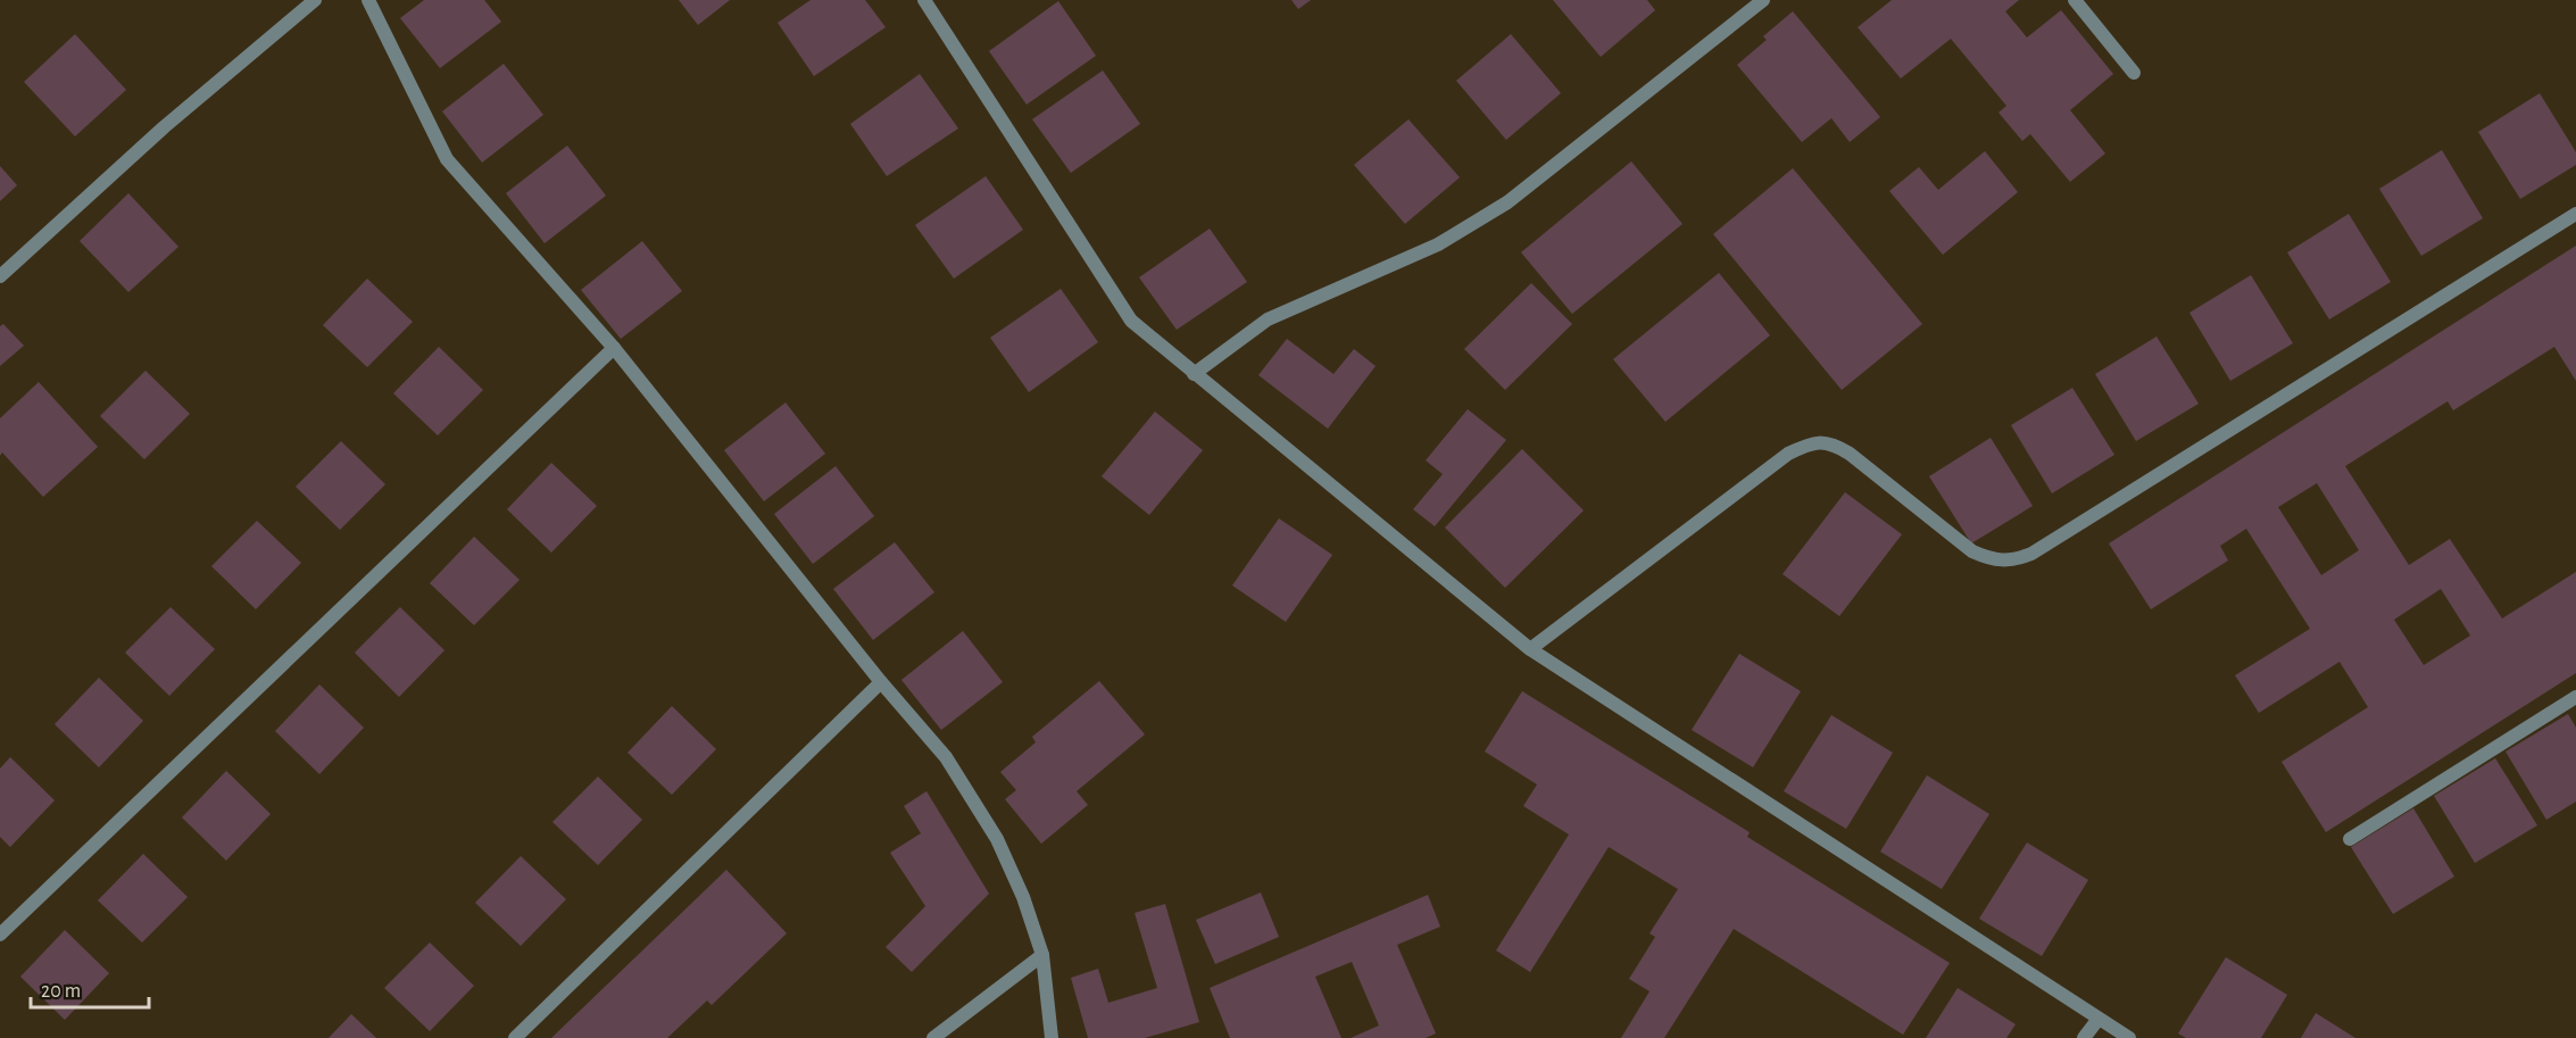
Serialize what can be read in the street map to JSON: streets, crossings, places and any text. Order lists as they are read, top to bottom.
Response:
{
  "scale_bar": "20 m"
}
